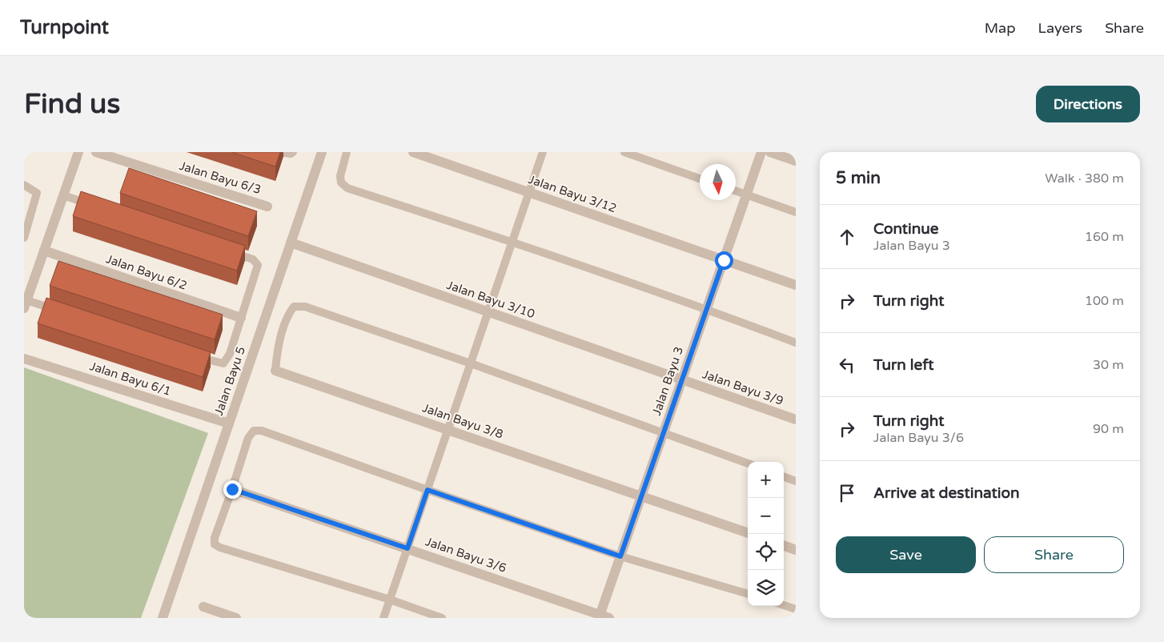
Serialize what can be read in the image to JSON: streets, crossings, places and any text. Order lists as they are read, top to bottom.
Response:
{
  "streets": {
    "street": [
      "Jalan Bayu 6/3",
      "Jalan Bayu 3/12",
      "Jalan Bayu 6/2",
      "Jalan Bayu 3/10",
      "Jalan Bayu 6/1",
      "Jalan Bayu 5",
      "Jalan Bayu 3",
      "Jalan Bayu 3/9",
      "Jalan Bayu 3/8",
      "Jalan Bayu 3/6"
    ]
  },
  "crossings": [
    ["Jalan Bayu 3/12", "Jalan Bayu 3"],
    ["Jalan Bayu 3/10", "Jalan Bayu 5"],
    ["Jalan Bayu 3/10", "Jalan Bayu 3"],
    ["Jalan Bayu 3/10", "Jalan Bayu 3/9"],
    ["Jalan Bayu 6/1", "Jalan Bayu 5"],
    ["Jalan Bayu 3", "Jalan Bayu 3/9"],
    ["Jalan Bayu 3", "Jalan Bayu 3/8"],
    ["Jalan Bayu 3", "Jalan Bayu 3/6"]
  ],
  "north": "bottom",
  "page": {
    "header": "Turnpoint",
    "nav": ["Map", "Layers", "Share"],
    "buttons": [
      "Directions",
      ["Save", "Share"]
    ],
    "title": "Find us",
    "heading": ["5 min", "Walk · 380 m"],
    "list": [
      ["Continue", "Jalan Bayu 3", "160 m"],
      ["Turn right", "100 m"],
      ["Turn left", "30 m"],
      ["Turn right", "Jalan Bayu 3/6", "90 m"],
      "Arrive at destination"
    ],
    "map_buttons": ["+", "−"]
  }
}
